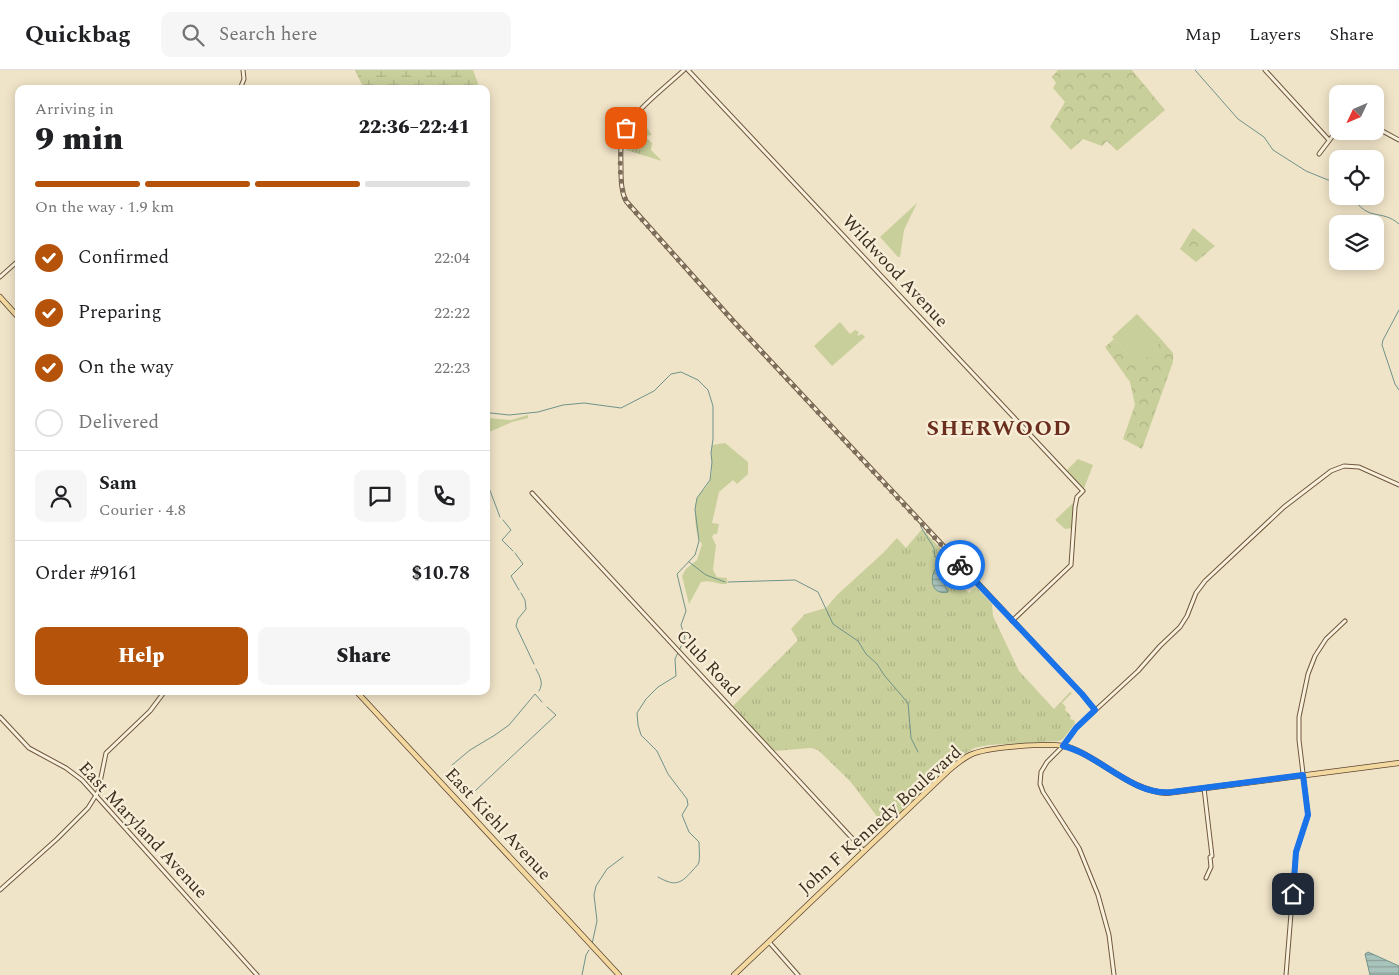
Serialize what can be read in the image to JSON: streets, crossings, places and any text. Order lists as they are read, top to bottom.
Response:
{
  "streets": {
    "main road": ["John F Kennedy Boulevard", "East Kiehl Avenue"],
    "street": ["Wildwood Avenue", "Club Road", "East Maryland Avenue"]
  },
  "crossings": [
    ["Club Road", "John F Kennedy Boulevard"]
  ],
  "districts": ["SHERWOOD"],
  "north": "bottom left",
  "page": {
    "header": "Quickbag",
    "search": "Search here",
    "nav": ["Map", "Layers", "Share"],
    "heading": ["9 min", "Arriving in", "22:36–22:41"],
    "panel": [
      "Sam",
      "Courier · 4.8",
      "Order #9161",
      "$10.78"
    ],
    "bar": "On the way · 1.9 km",
    "list": [
      ["Confirmed", "22:04"],
      ["Preparing", "22:22"],
      ["On the way", "22:23"],
      "Delivered"
    ],
    "buttons": ["Help", "Share"]
  }
}
